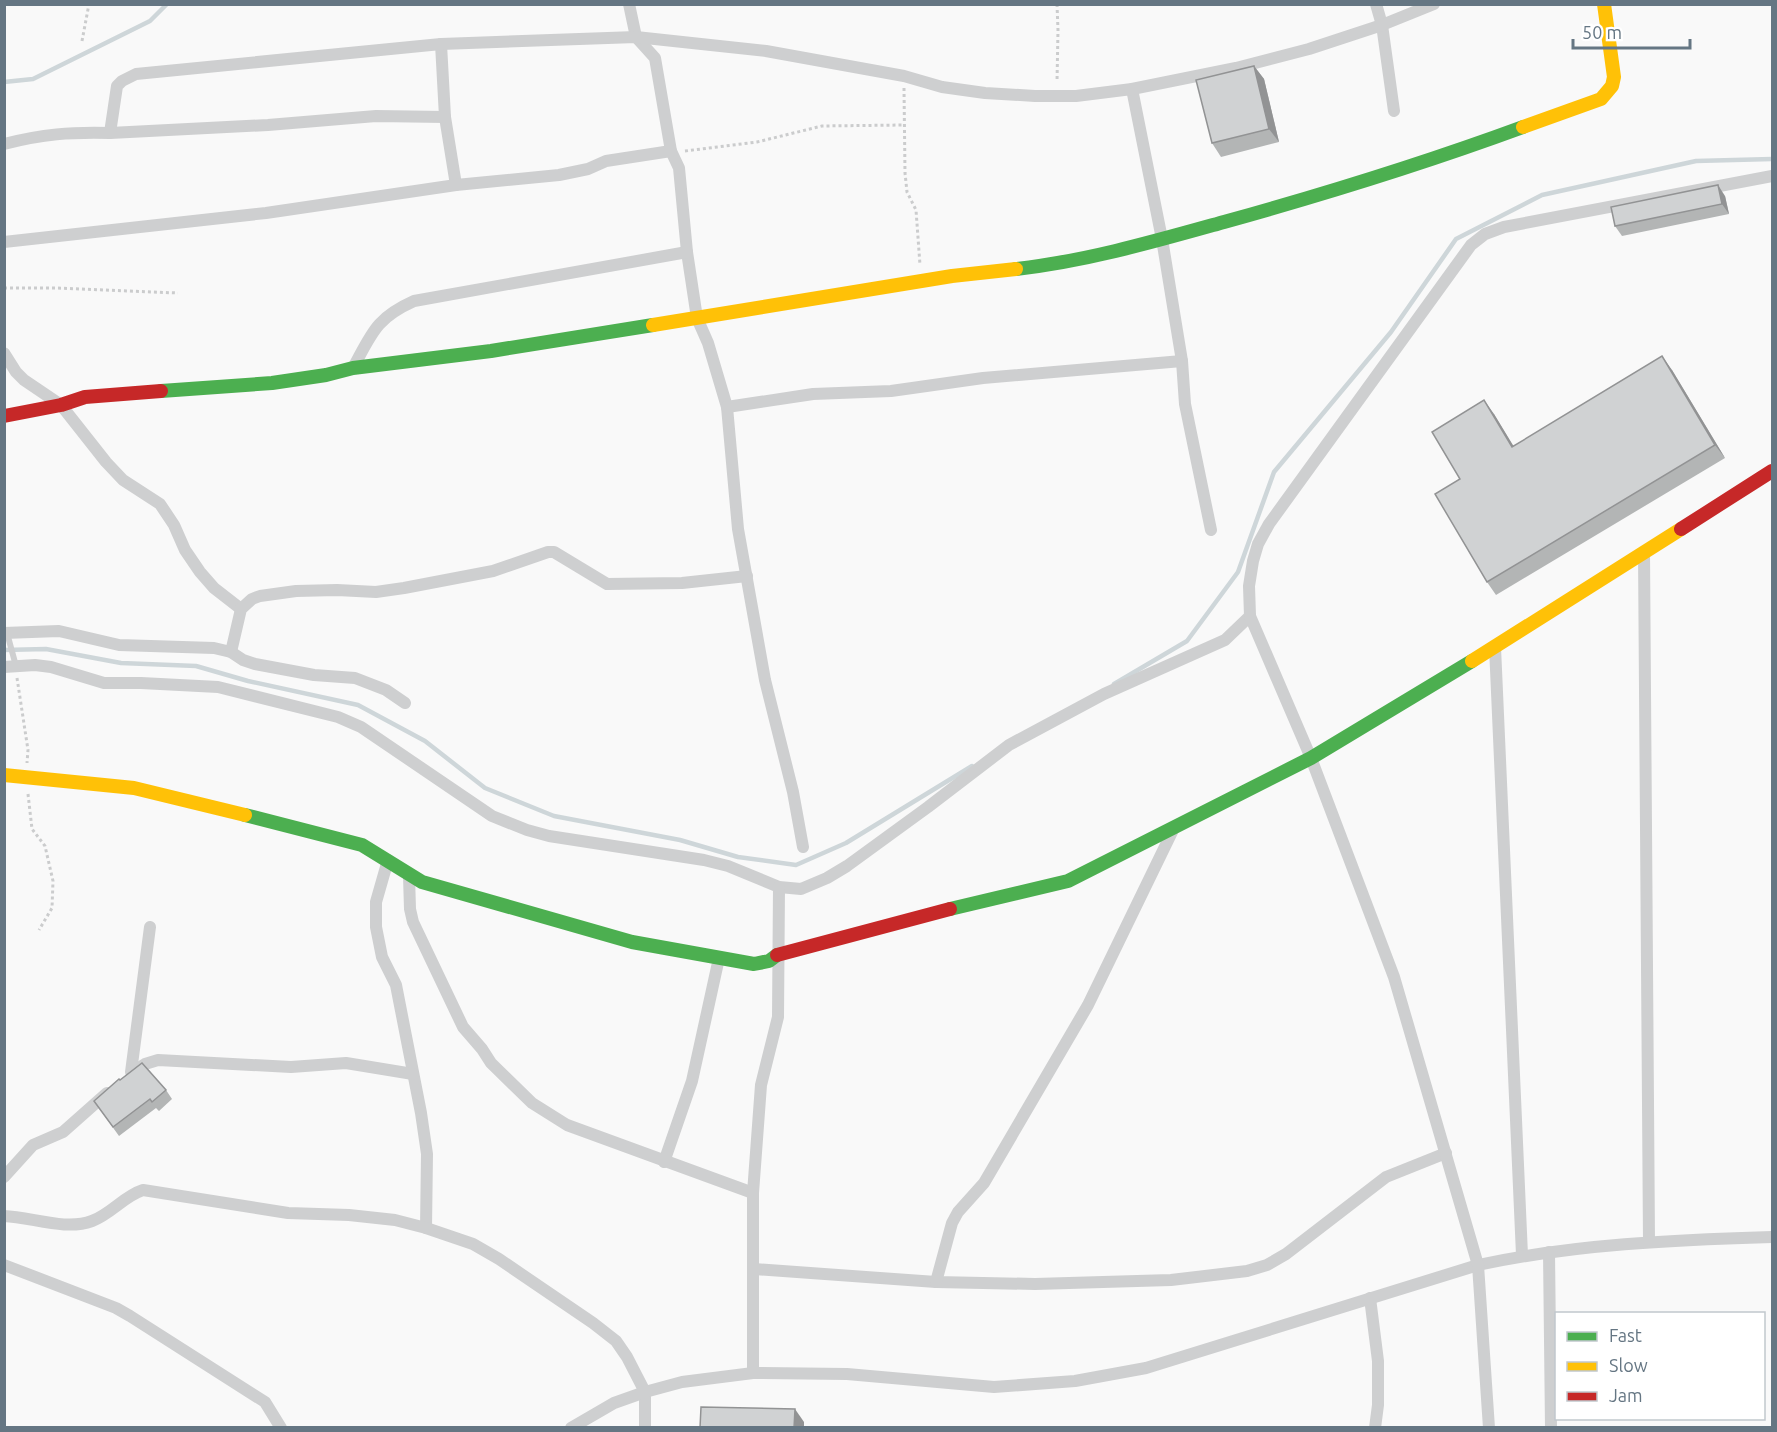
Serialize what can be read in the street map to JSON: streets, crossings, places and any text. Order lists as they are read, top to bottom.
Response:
{
  "legend": ["Fast", "Slow", "Jam"],
  "scale_bar": "50 m"
}
